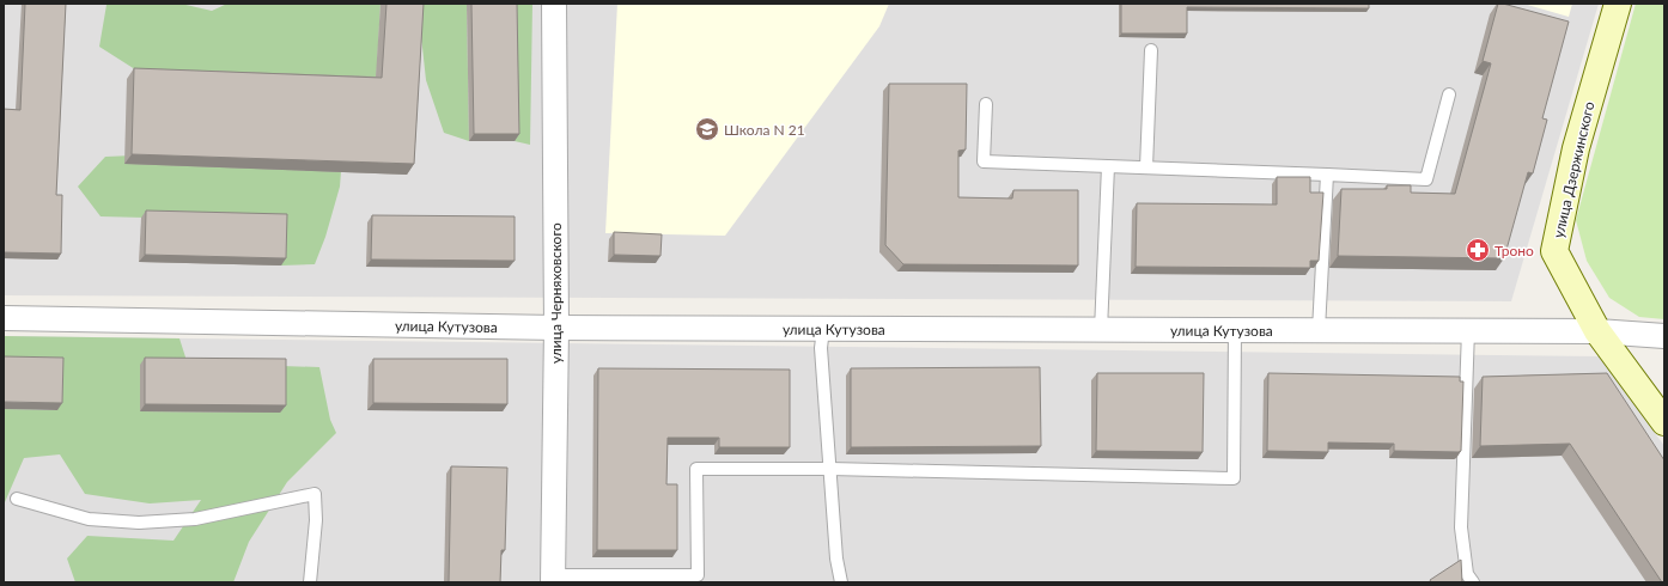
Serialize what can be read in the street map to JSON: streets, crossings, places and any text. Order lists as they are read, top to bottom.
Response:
{
  "streets": {
    "street": ["улица Дзержинского", "улица Черняховского", "улица Кутузова"]
  },
  "crossings": [
    ["улица Дзержинского", "улица Кутузова"],
    ["улица Черняховского", "улица Кутузова"]
  ],
  "places": {
    "school or university": ["Школа N 21"],
    "pharmacy": ["Троно"]
  }
}
